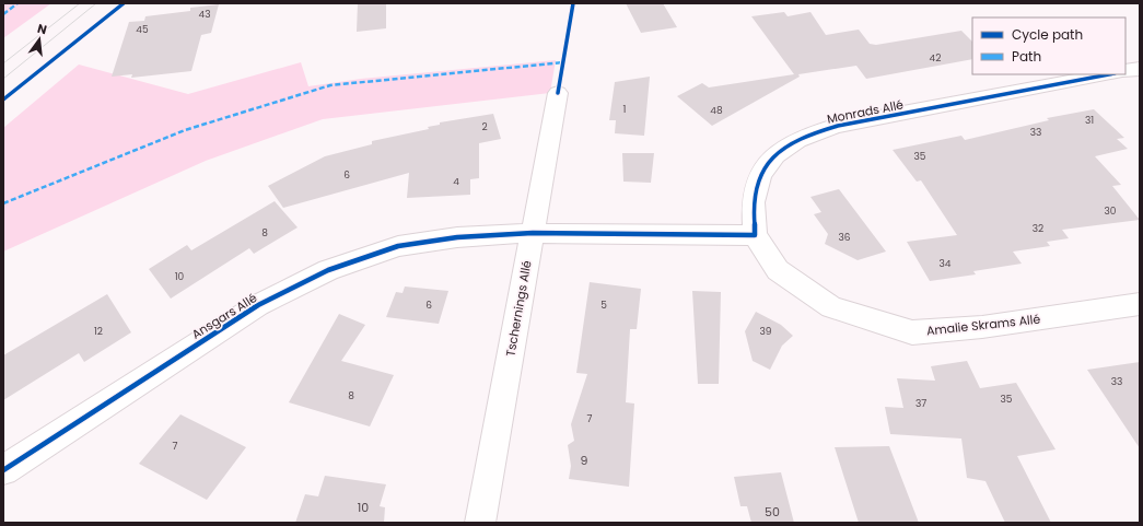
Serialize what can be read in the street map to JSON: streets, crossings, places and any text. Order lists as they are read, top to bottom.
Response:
{
  "streets": {
    "street": [
      "Monrads Allé",
      "Tschernings Allé",
      "Ansgars Allé",
      "Amalie Skrams Allé"
    ]
  },
  "crossings": [
    ["Monrads Allé", "Amalie Skrams Allé"],
    ["Tschernings Allé", "Ansgars Allé"]
  ],
  "house_numbers": [
    "43",
    "45",
    "42",
    "1",
    "48",
    "31",
    "2",
    "33",
    "35",
    "6",
    "4",
    "30",
    "32",
    "8",
    "36",
    "34",
    "10",
    "6",
    "5",
    "12",
    "39",
    "33",
    "8",
    "35",
    "37",
    "7",
    "7",
    "9",
    "10",
    "50"
  ],
  "legend": ["Cycle path", "Path"],
  "north": "top"
}
